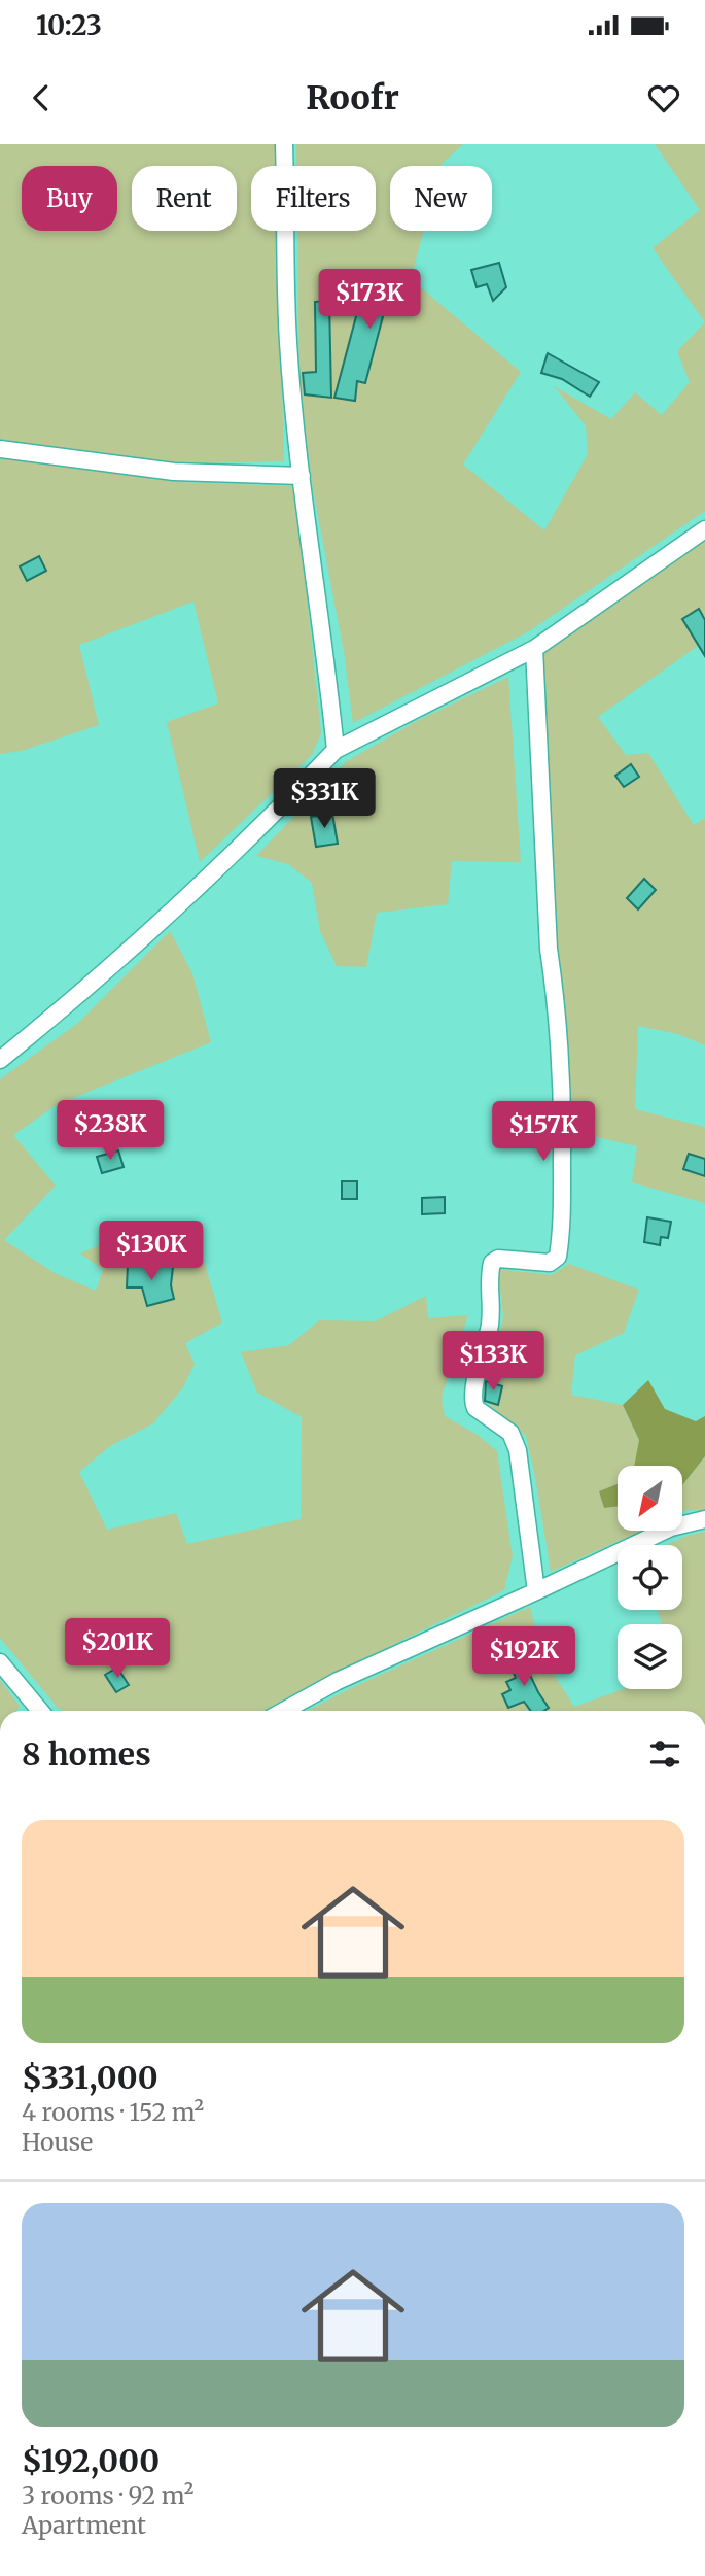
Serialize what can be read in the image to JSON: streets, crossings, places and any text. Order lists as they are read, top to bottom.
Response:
{
  "north": "bottom left",
  "page": {
    "status": "10:23",
    "header": "Roofr",
    "chip": [
      "Buy",
      "Rent",
      "Filters",
      "New"
    ],
    "price": [
      "$173K",
      "$331K",
      "$238K",
      "$157K",
      "$130K",
      "$133K",
      "$201K",
      "$192K"
    ],
    "heading": "8 homes",
    "list": [
      {
        "name": "$331,000",
        "note": "4 rooms · 152 m² · House"
      },
      {
        "name": "$192,000",
        "note": "3 rooms · 92 m² · Apartment"
      }
    ]
  }
}
